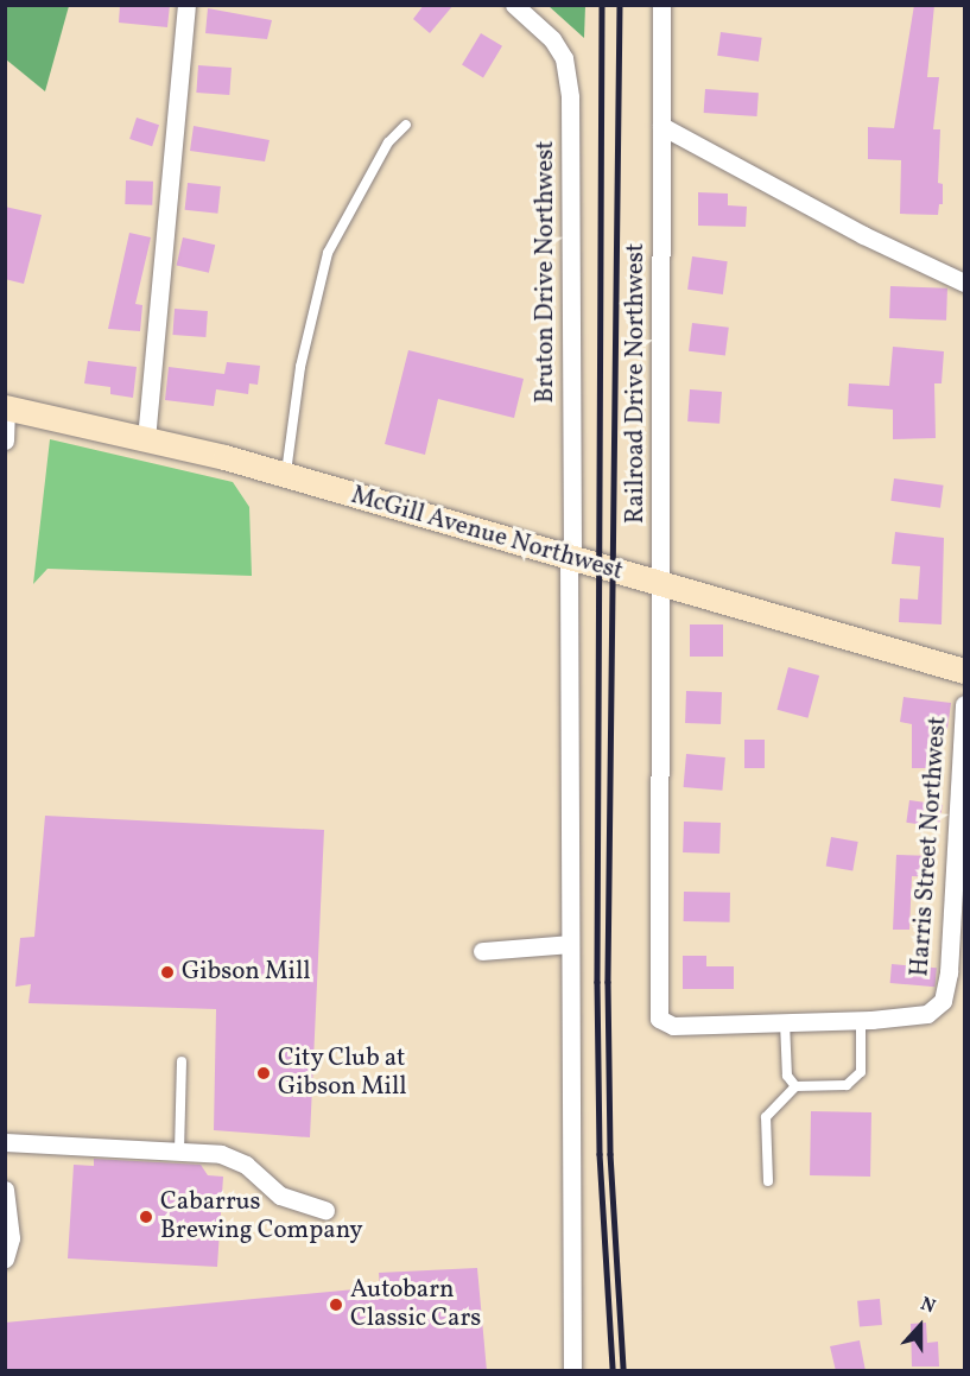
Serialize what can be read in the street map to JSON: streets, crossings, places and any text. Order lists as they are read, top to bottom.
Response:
{
  "streets": {
    "street": [
      "Bruton Drive Northwest",
      "Railroad Drive Northwest",
      "McGill Avenue Northwest",
      "Harris Street Northwest"
    ]
  },
  "crossings": [
    ["Bruton Drive Northwest", "McGill Avenue Northwest"],
    ["Railroad Drive Northwest", "McGill Avenue Northwest"],
    ["Railroad Drive Northwest", "Harris Street Northwest"]
  ],
  "places": [
    "Gibson Mill",
    "City Club at Gibson Mill",
    "Cabarrus Brewing Company",
    "Autobarn Classic Cars"
  ],
  "north": "top"
}
